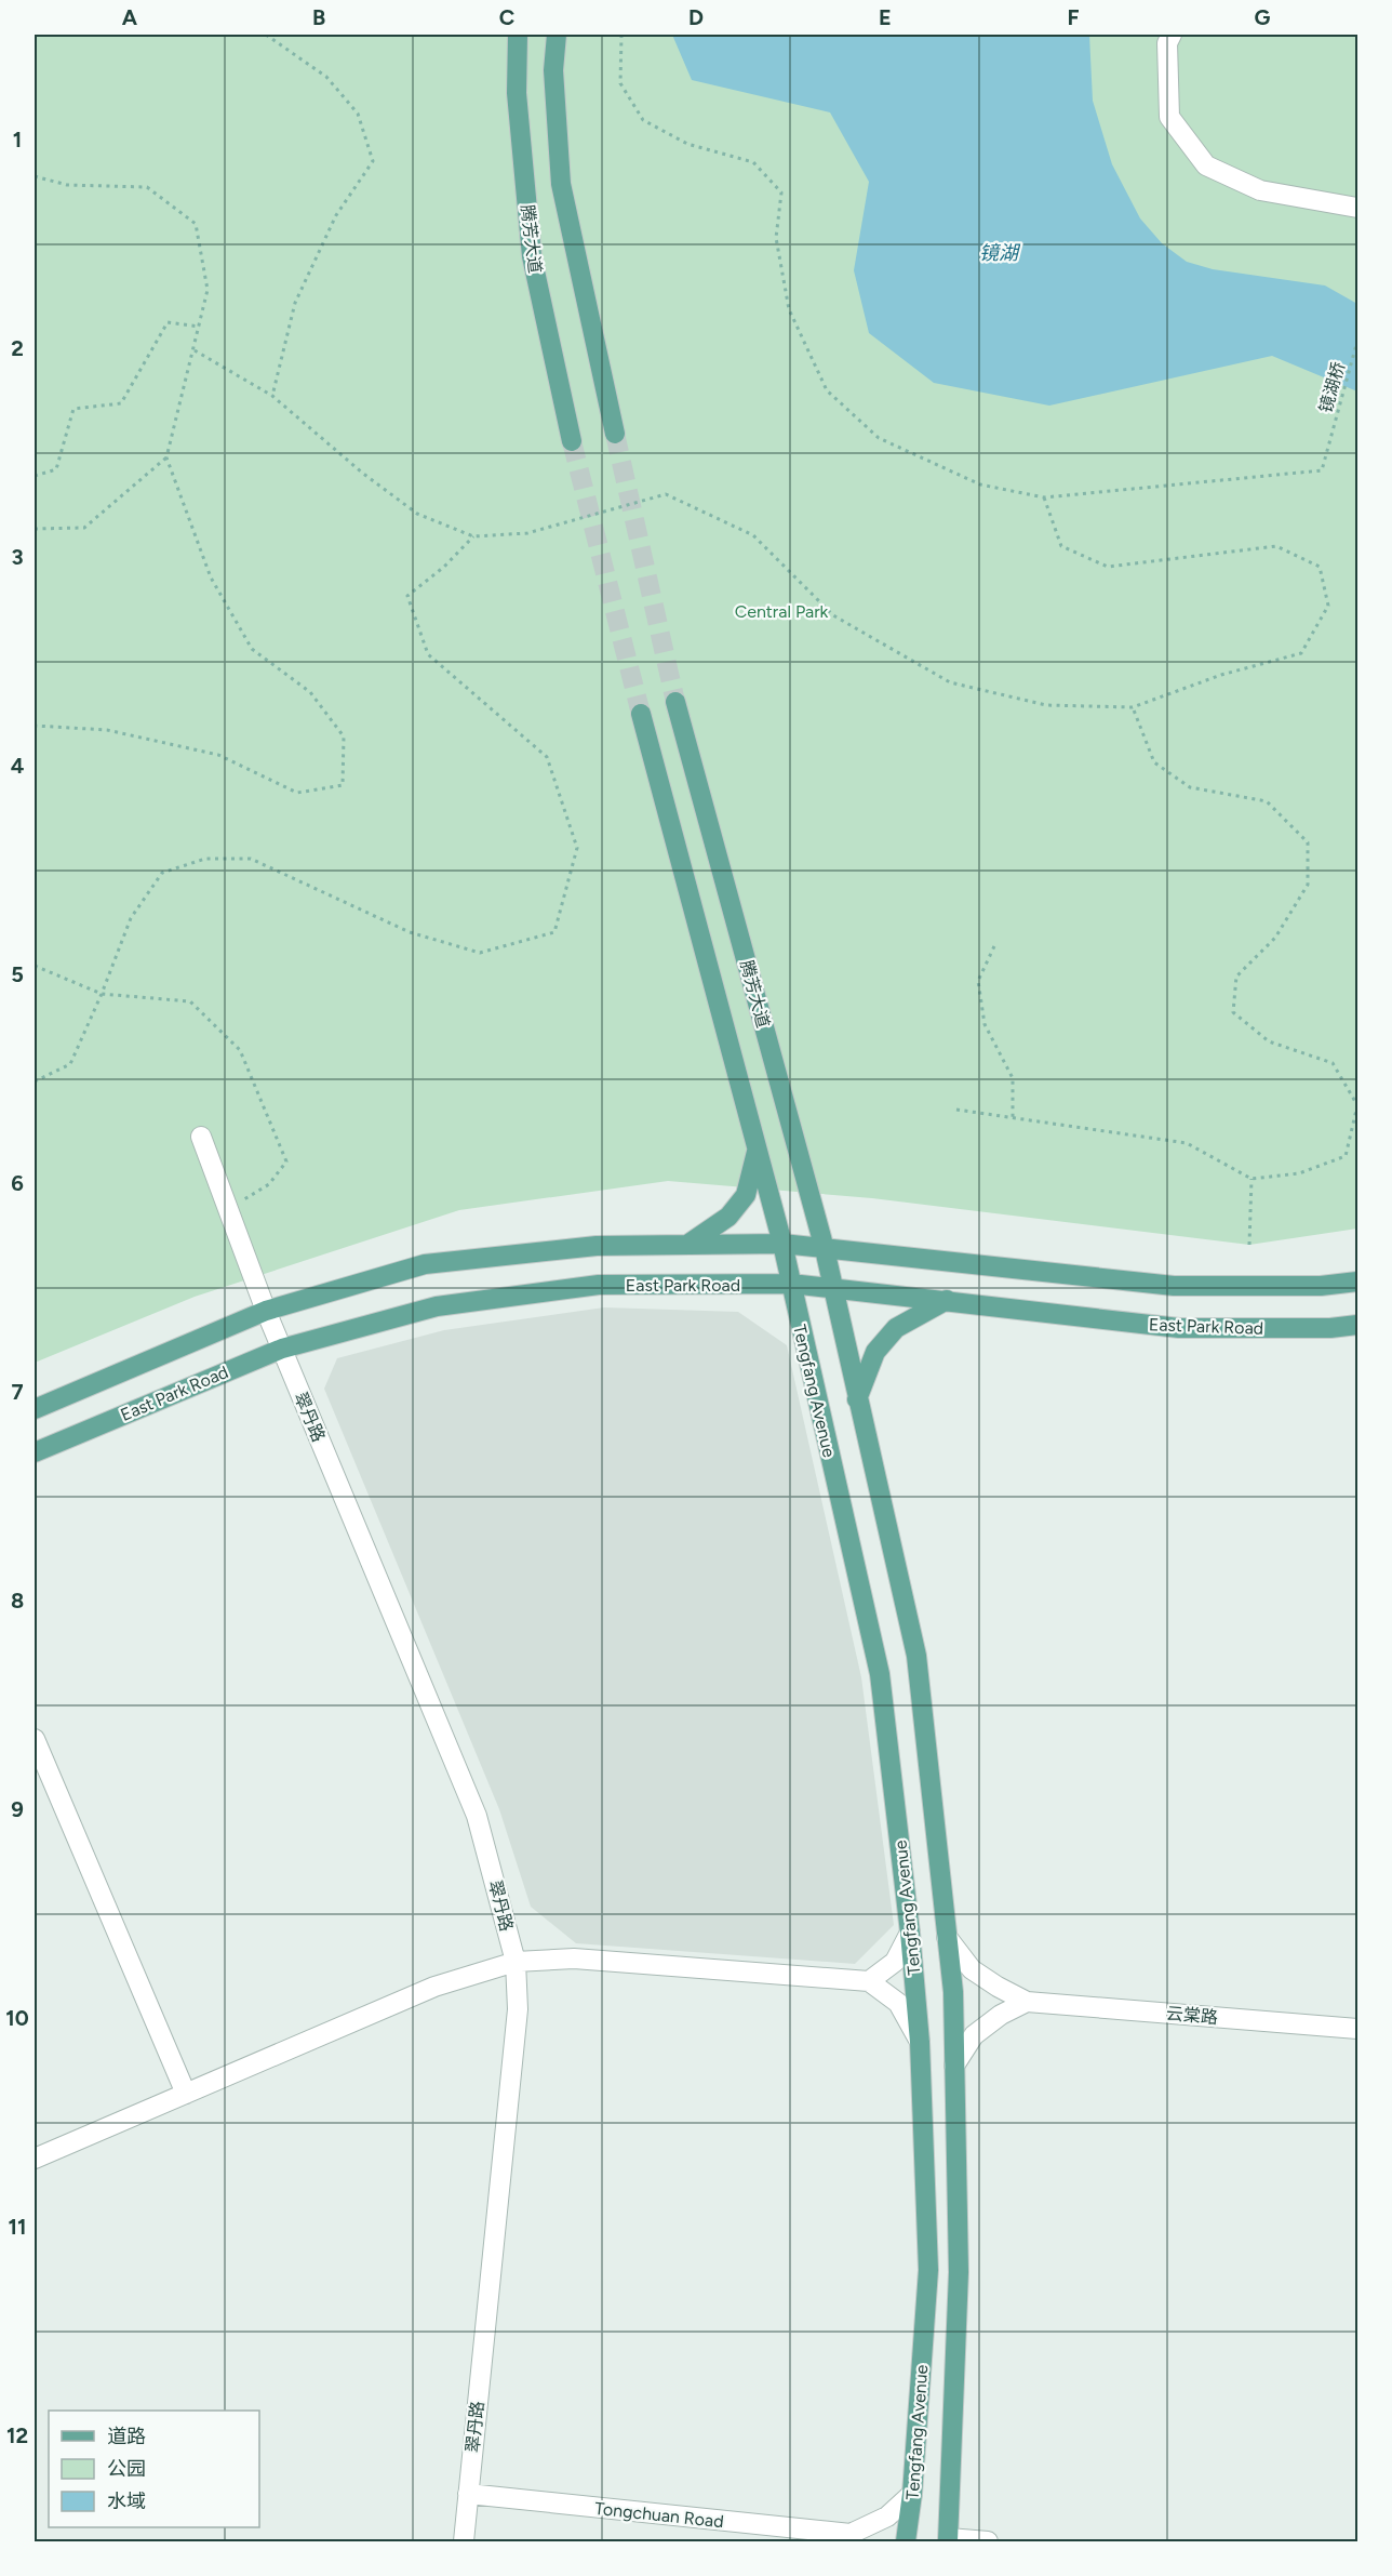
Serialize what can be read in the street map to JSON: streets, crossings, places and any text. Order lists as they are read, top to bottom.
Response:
{
  "streets": {
    "main road": ["腾芳大道", "East Park Road", "Tengfang Avenue"],
    "street": ["翠丹路", "云棠路", "Tongchuan Road"],
    "path": ["镜湖桥"]
  },
  "crossings": [
    ["腾芳大道", "East Park Road"],
    ["腾芳大道", "Tengfang Avenue"],
    ["East Park Road", "Tengfang Avenue"],
    ["East Park Road", "翠丹路"],
    ["翠丹路", "Tongchuan Road"]
  ],
  "water": ["镜湖"],
  "parks": ["Central Park"],
  "legend": ["道路", "公园", "水域"],
  "grid": {
    "columns": [
      "A",
      "B",
      "C",
      "D",
      "E",
      "F",
      "G"
    ],
    "rows": [
      "1",
      "2",
      "3",
      "4",
      "5",
      "6",
      "7",
      "8",
      "9",
      "10",
      "11",
      "12"
    ]
  }
}
